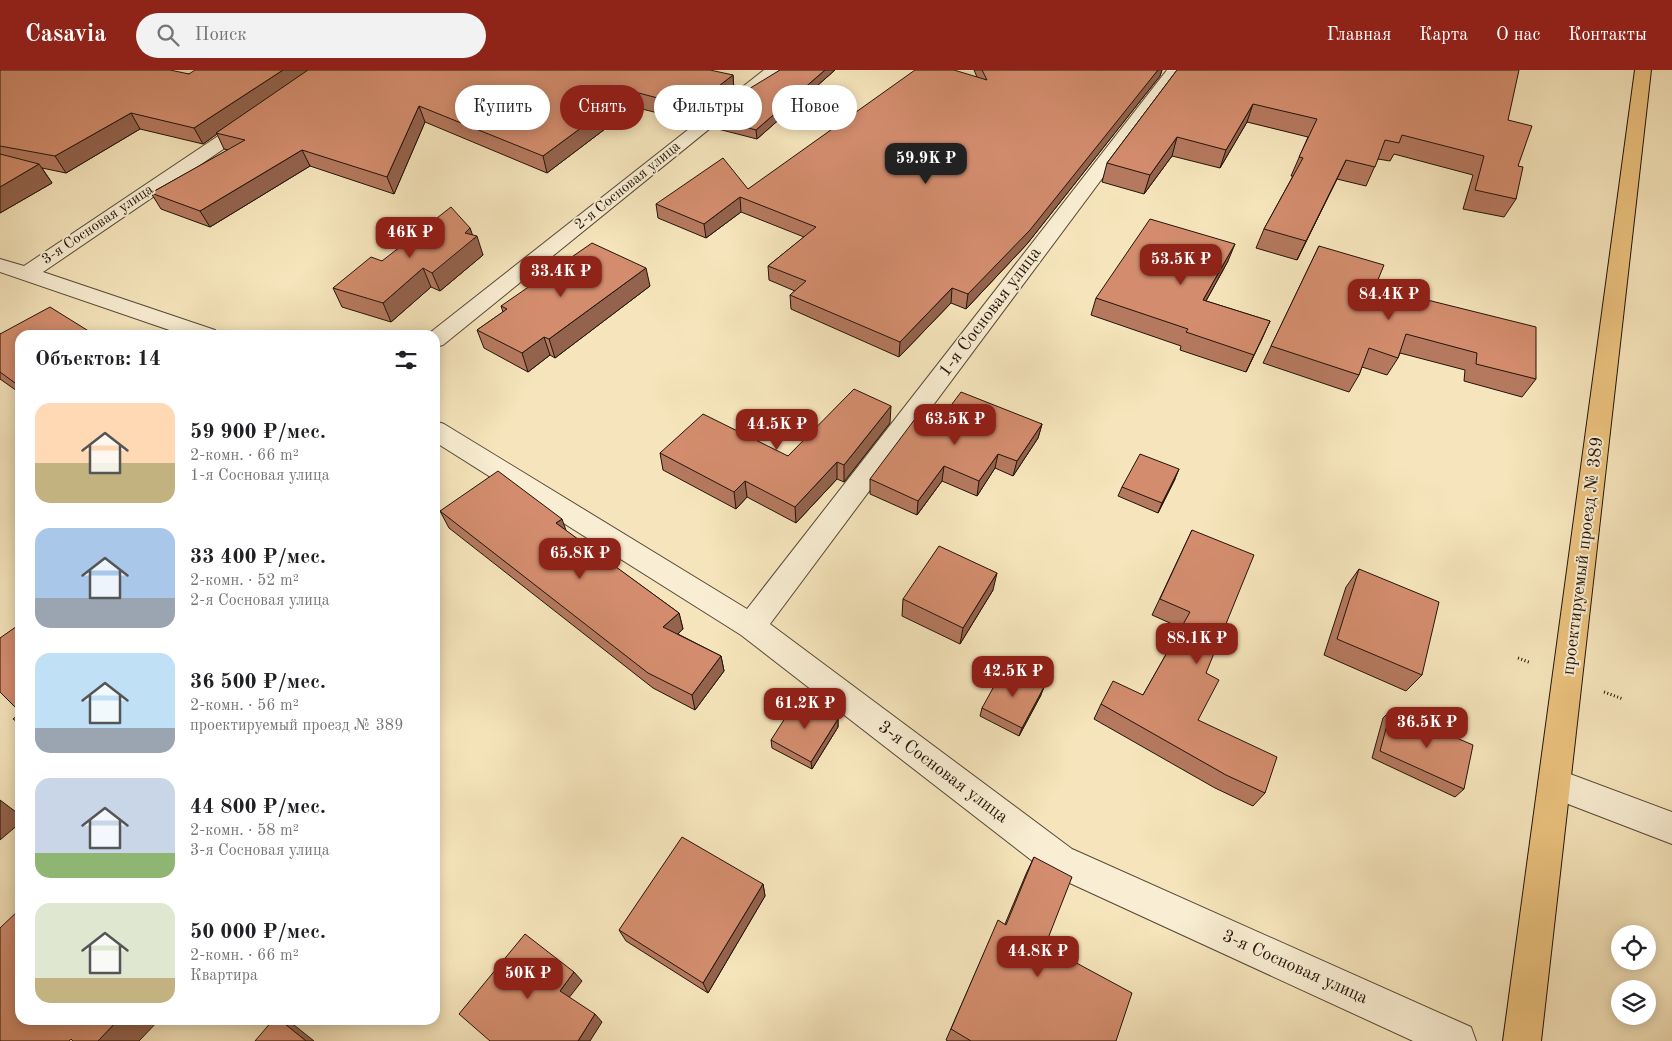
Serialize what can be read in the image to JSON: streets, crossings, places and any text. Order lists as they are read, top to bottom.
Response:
{
  "streets": {
    "main road": ["проектируемый проезд № 389"],
    "street": ["2-я Сосновая улица", "3-я Сосновая улица", "1-я Сосновая улица"]
  },
  "crossings": [
    ["3-я Сосновая улица", "1-я Сосновая улица"]
  ],
  "page": {
    "header": "Casavia",
    "search": "Поиск",
    "nav": [
      "Главная",
      "Карта",
      "О нас",
      "Контакты"
    ],
    "chip": [
      "Купить",
      "Снять",
      "Фильтры",
      "Новое"
    ],
    "price": [
      "59.9K ₽",
      "46K ₽",
      "53.5K ₽",
      "33.4K ₽",
      "84.4K ₽",
      "63.5K ₽",
      "44.5K ₽",
      "65.8K ₽",
      "88.1K ₽",
      "42.5K ₽",
      "61.2K ₽",
      "36.5K ₽",
      "44.8K ₽",
      "50K ₽"
    ],
    "heading": "Объектов: 14",
    "list": [
      {
        "name": "59 900 ₽/мес.",
        "note": "2-комн. · 66 m² · 1-я Сосновая улица"
      },
      {
        "name": "33 400 ₽/мес.",
        "note": "2-комн. · 52 m² · 2-я Сосновая улица"
      },
      {
        "name": "36 500 ₽/мес.",
        "note": "2-комн. · 56 m² · проектируемый проезд № 389"
      },
      {
        "name": "44 800 ₽/мес.",
        "note": "2-комн. · 58 m² · 3-я Сосновая улица"
      },
      {
        "name": "50 000 ₽/мес.",
        "note": "2-комн. · 66 m² · Квартира"
      }
    ]
  }
}
